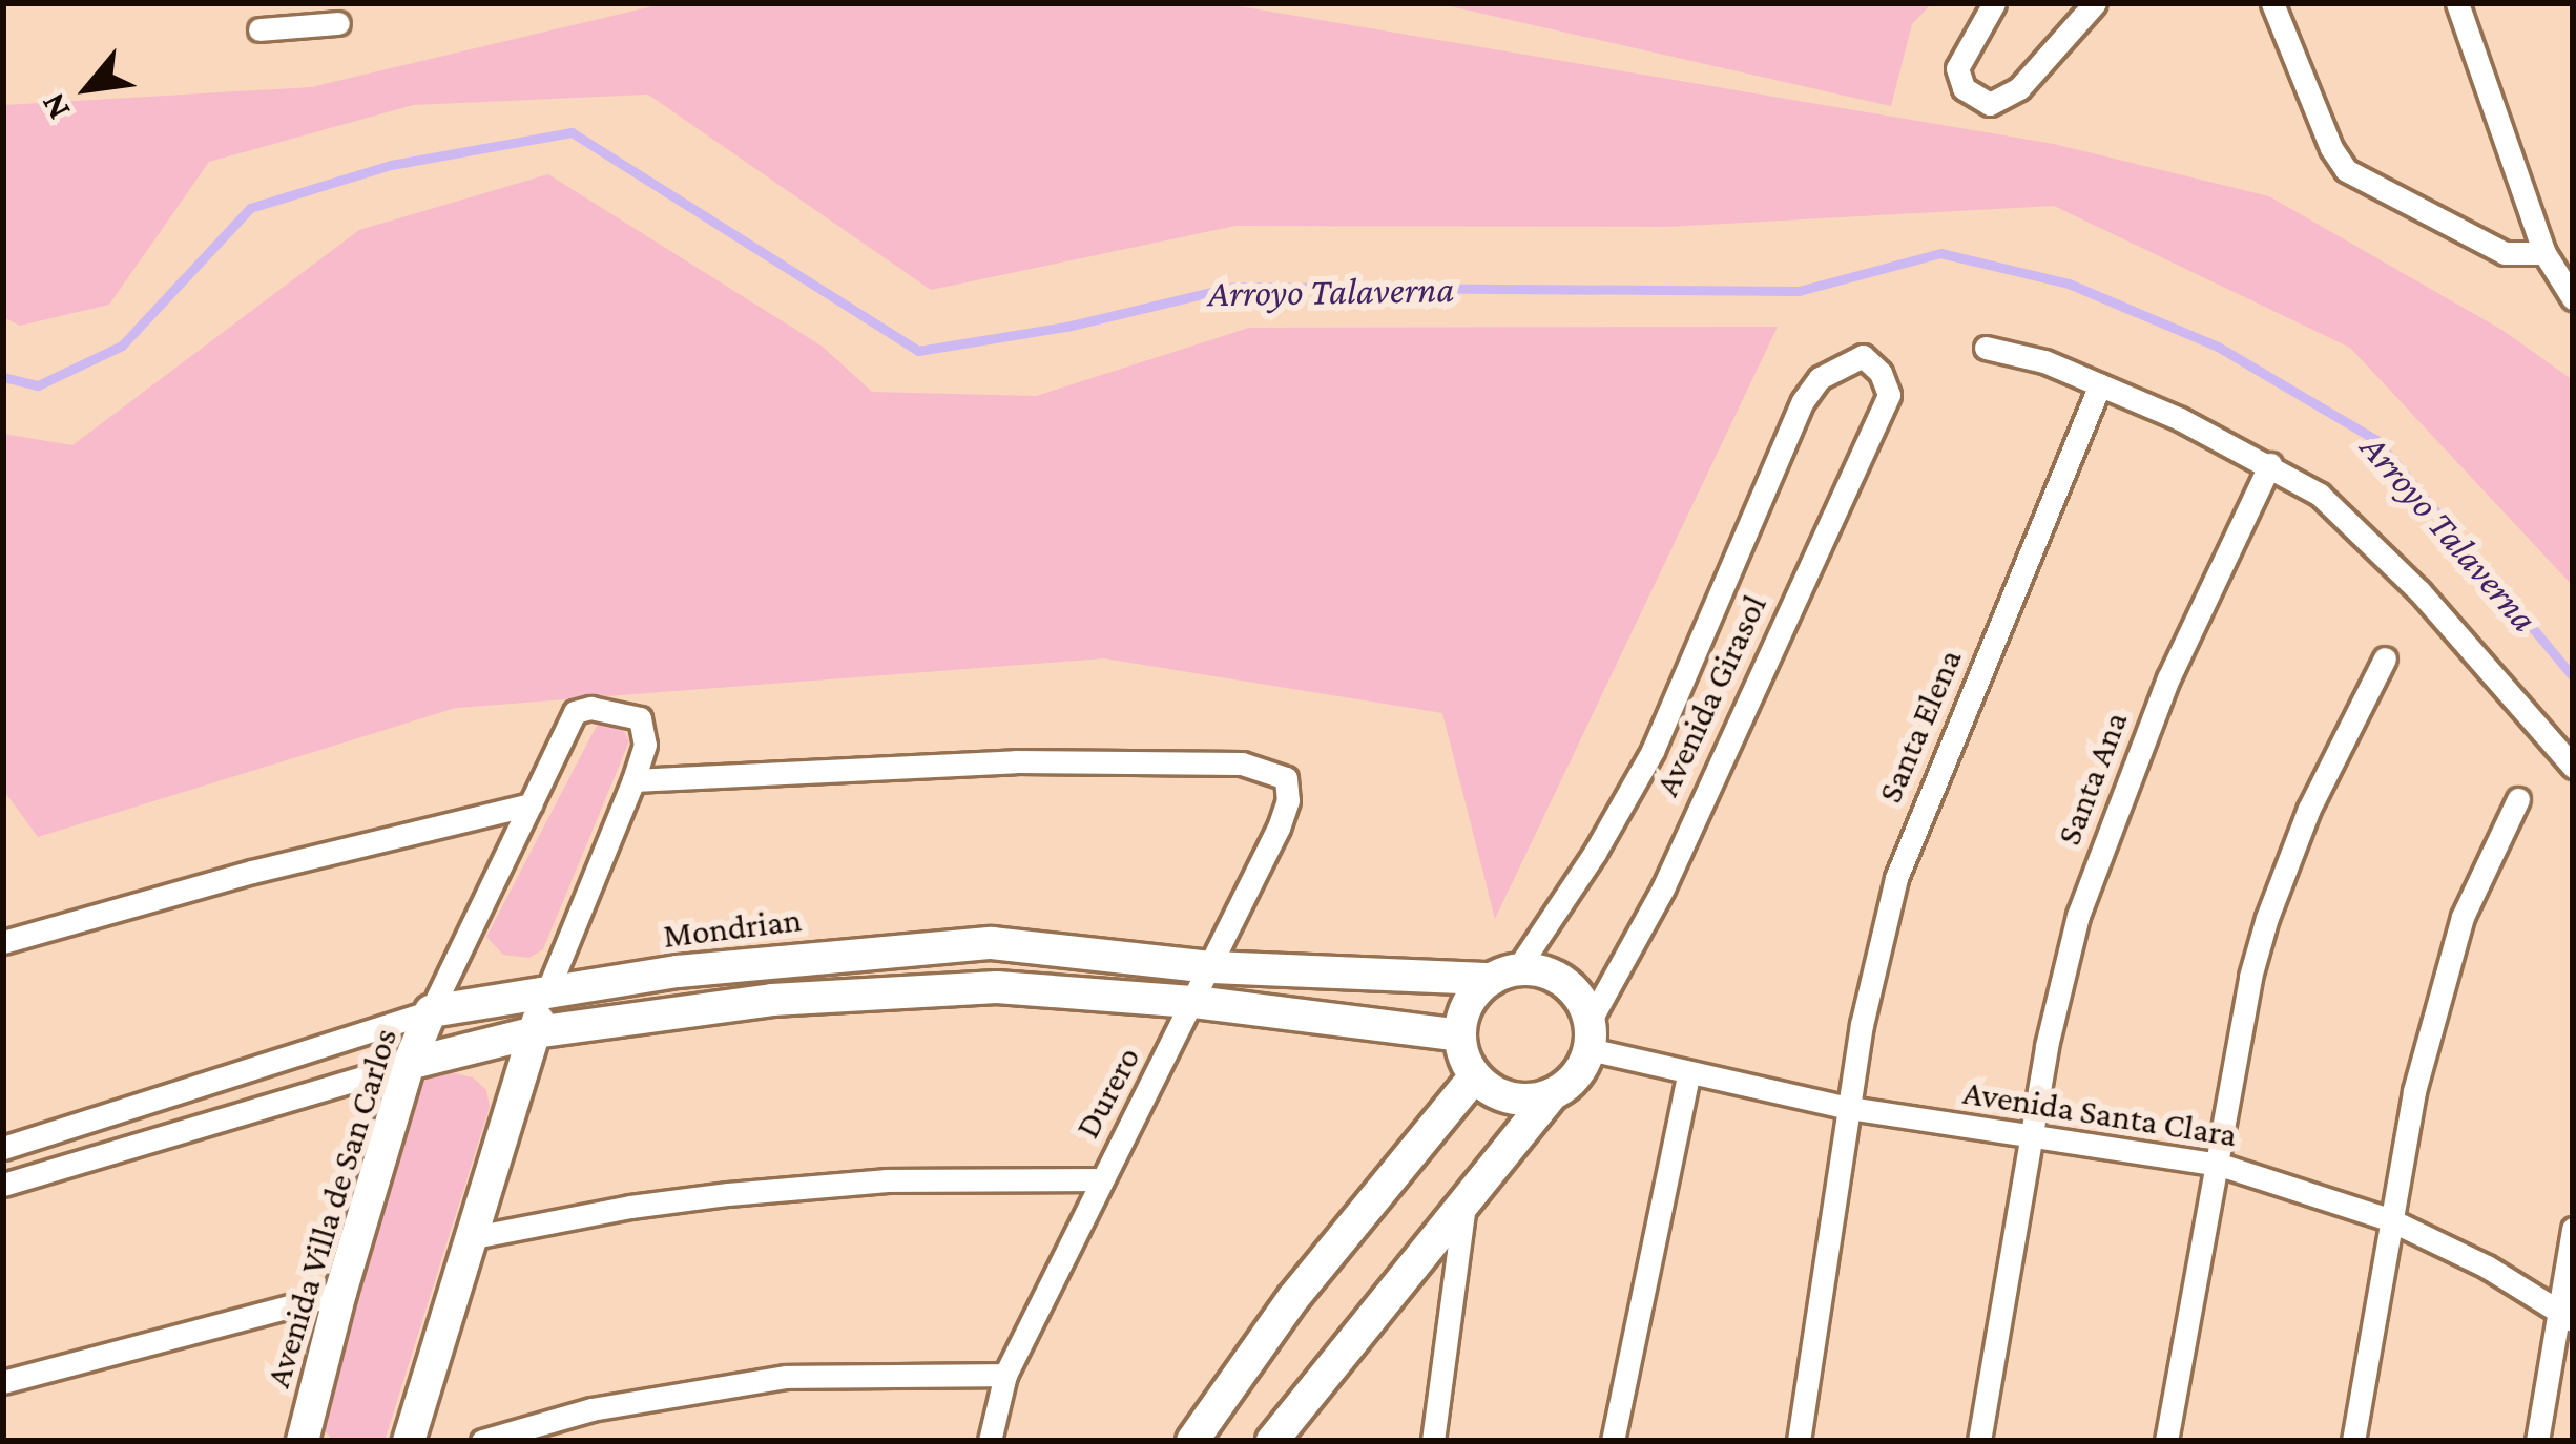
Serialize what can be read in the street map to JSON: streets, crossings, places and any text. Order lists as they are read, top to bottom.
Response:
{
  "streets": {
    "street": [
      "Avenida Girasol",
      "Santa Elena",
      "Santa Ana",
      "Mondrian",
      "Durero",
      "Avenida Santa Clara",
      "Avenida Villa de San Carlos"
    ]
  },
  "crossings": [
    ["Avenida Girasol", "Mondrian"],
    ["Avenida Girasol", "Avenida Santa Clara"],
    ["Santa Elena", "Avenida Santa Clara"],
    ["Santa Ana", "Avenida Santa Clara"],
    ["Mondrian", "Durero"],
    ["Mondrian", "Avenida Santa Clara"],
    ["Mondrian", "Avenida Villa de San Carlos"],
    ["Durero", "Avenida Villa de San Carlos"]
  ],
  "water": ["Arroyo Talaverna"],
  "north": "bottom left"
}
